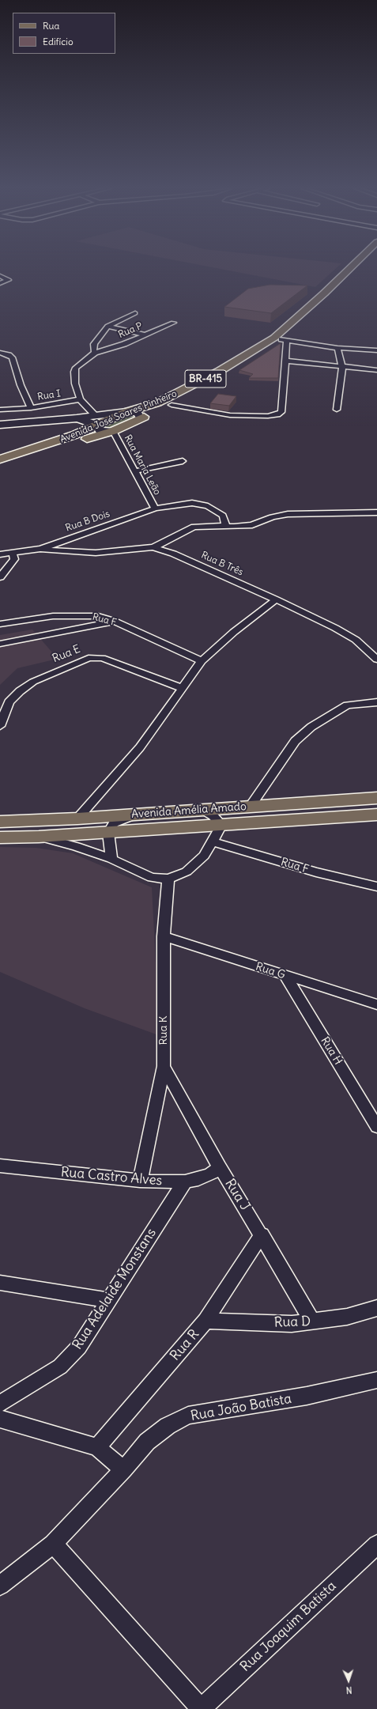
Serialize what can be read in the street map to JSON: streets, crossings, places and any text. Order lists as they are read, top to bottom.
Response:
{
  "streets": {
    "main road": ["BR-415", "Avenida José Soares Pinheiro", "Avenida Amélia Amado"],
    "street": [
      "Rua P",
      "Rua I",
      "Rua Maria Leão",
      "Rua B Dois",
      "Rua B Três",
      "Rua F",
      "Rua E",
      "Rua G",
      "Rua K",
      "Rua H",
      "Rua Castro Alves",
      "Rua J",
      "Rua Adelaide Monstans",
      "Rua D",
      "Rua R",
      "Rua João Batista",
      "Rua Joaquim Batista"
    ]
  },
  "crossings": [
    ["Rua P", "Rua I"],
    ["Avenida José Soares Pinheiro", "Rua Maria Leão"],
    ["Rua Maria Leão", "Rua B Dois"],
    ["Rua B Dois", "Rua B Três"],
    ["Rua G", "Rua K"],
    ["Rua G", "Rua H"],
    ["Rua K", "Rua Castro Alves"],
    ["Rua K", "Rua J"],
    ["Rua Castro Alves", "Rua J"],
    ["Rua Castro Alves", "Rua Adelaide Monstans"],
    ["Rua J", "Rua D"],
    ["Rua J", "Rua R"],
    ["Rua D", "Rua R"]
  ],
  "legend": ["Rua", "Edifício"],
  "north": "bottom"
}
